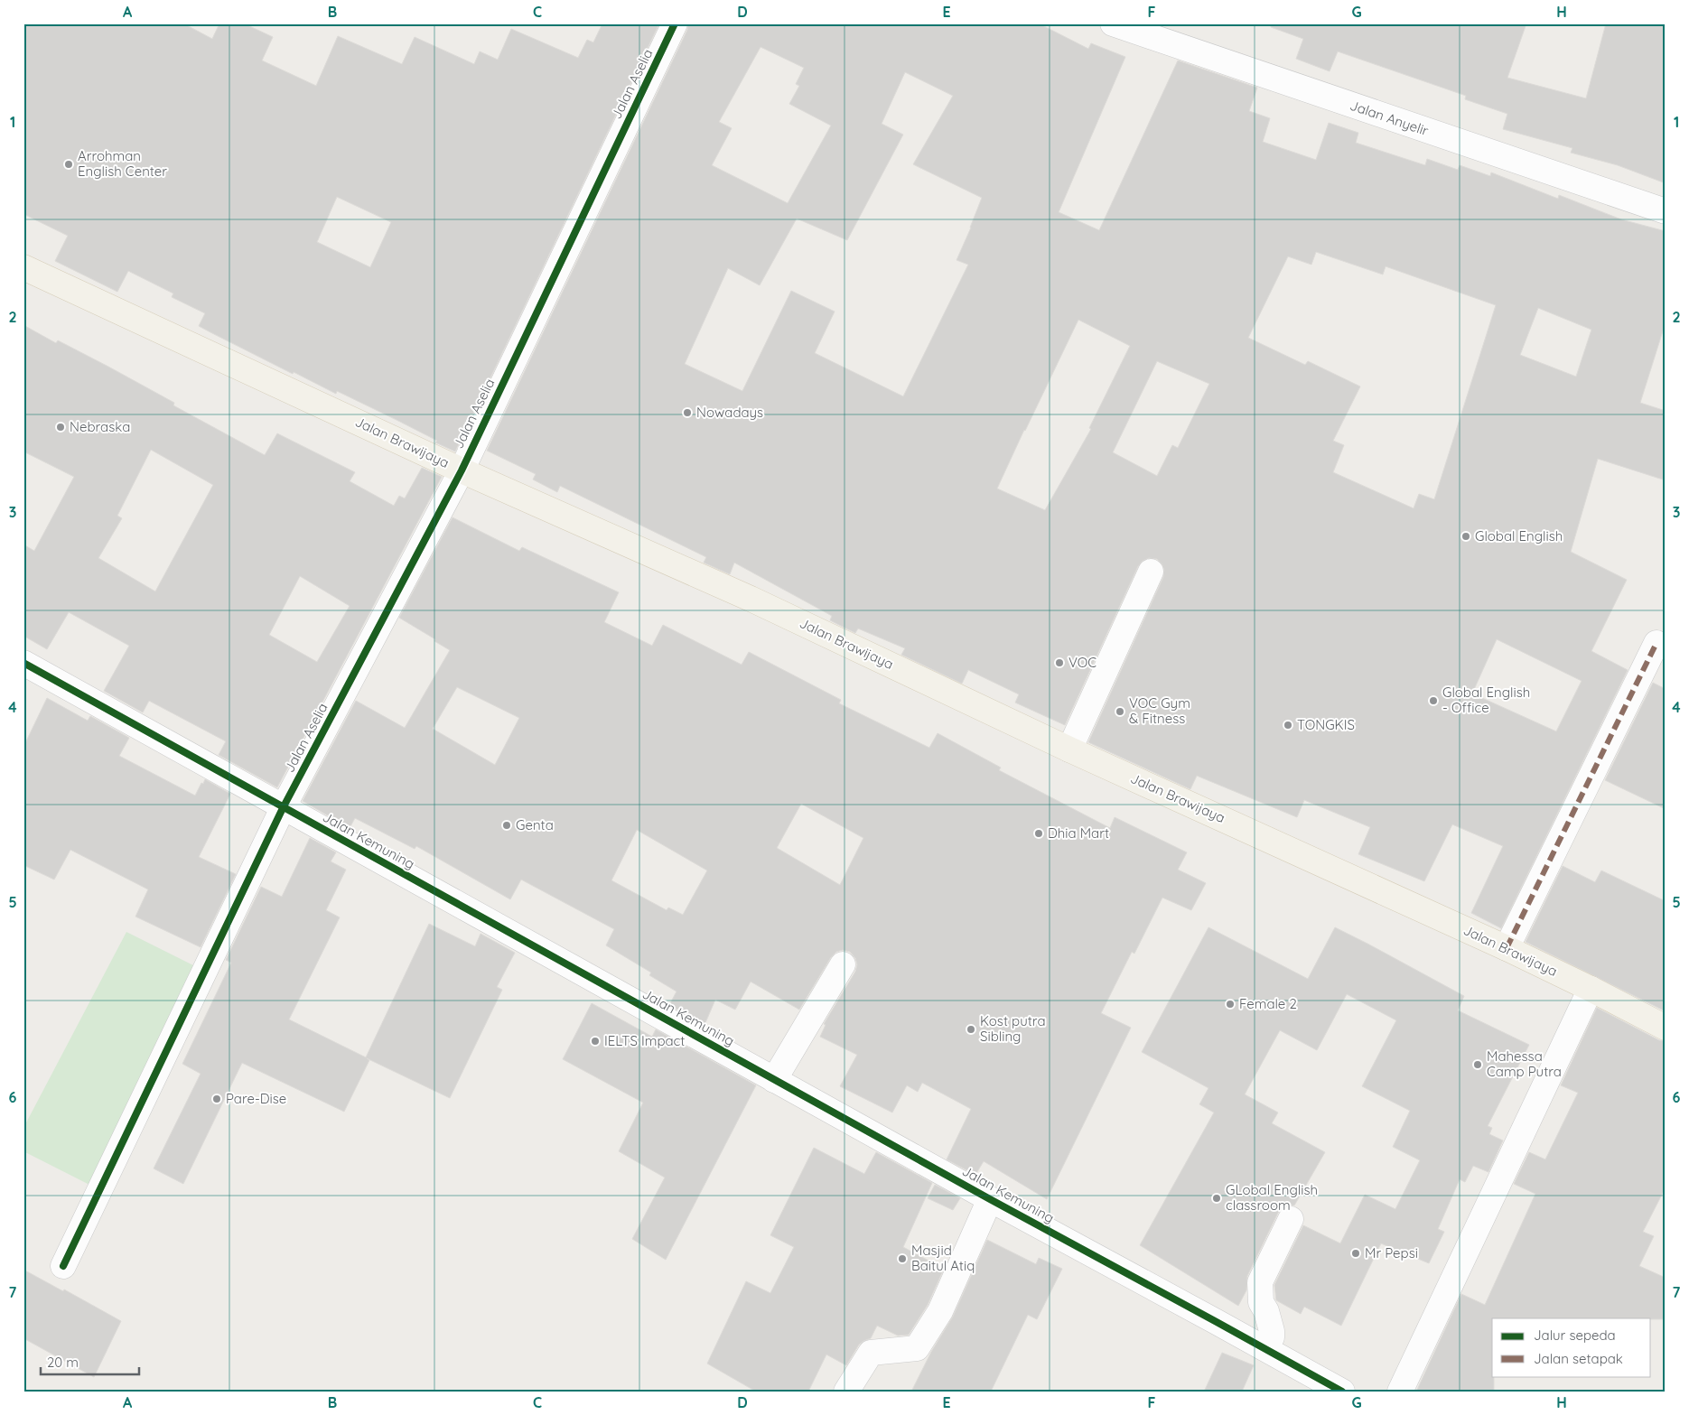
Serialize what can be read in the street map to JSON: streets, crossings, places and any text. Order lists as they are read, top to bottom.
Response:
{
  "streets": {
    "main road": ["Jalan Brawijaya"],
    "street": ["Jalan Aselia", "Jalan Anyelir", "Jalan Kemuning"]
  },
  "crossings": [
    ["Jalan Aselia", "Jalan Brawijaya"],
    ["Jalan Aselia", "Jalan Kemuning"]
  ],
  "places": [
    "Arrohman English Center",
    "Nowadays",
    "Nebraska",
    "Global English",
    "VOC",
    "Global English - Office",
    "VOC Gym & Fitness",
    "TONGKIS",
    "Genta",
    "Dhia Mart",
    "Female 2",
    "Kost putra Sibling",
    "IELTS Impact",
    "Mahessa Camp Putra",
    "Pare-Dise",
    "GLobal English classroom",
    "Mr Pepsi",
    "Masjid Baitul Atiq"
  ],
  "legend": ["Jalur sepeda", "Jalan setapak"],
  "scale_bar": "20 m",
  "grid": {
    "columns": [
      "A",
      "B",
      "C",
      "D",
      "E",
      "F",
      "G",
      "H"
    ],
    "rows": [
      "1",
      "2",
      "3",
      "4",
      "5",
      "6",
      "7"
    ]
  }
}
